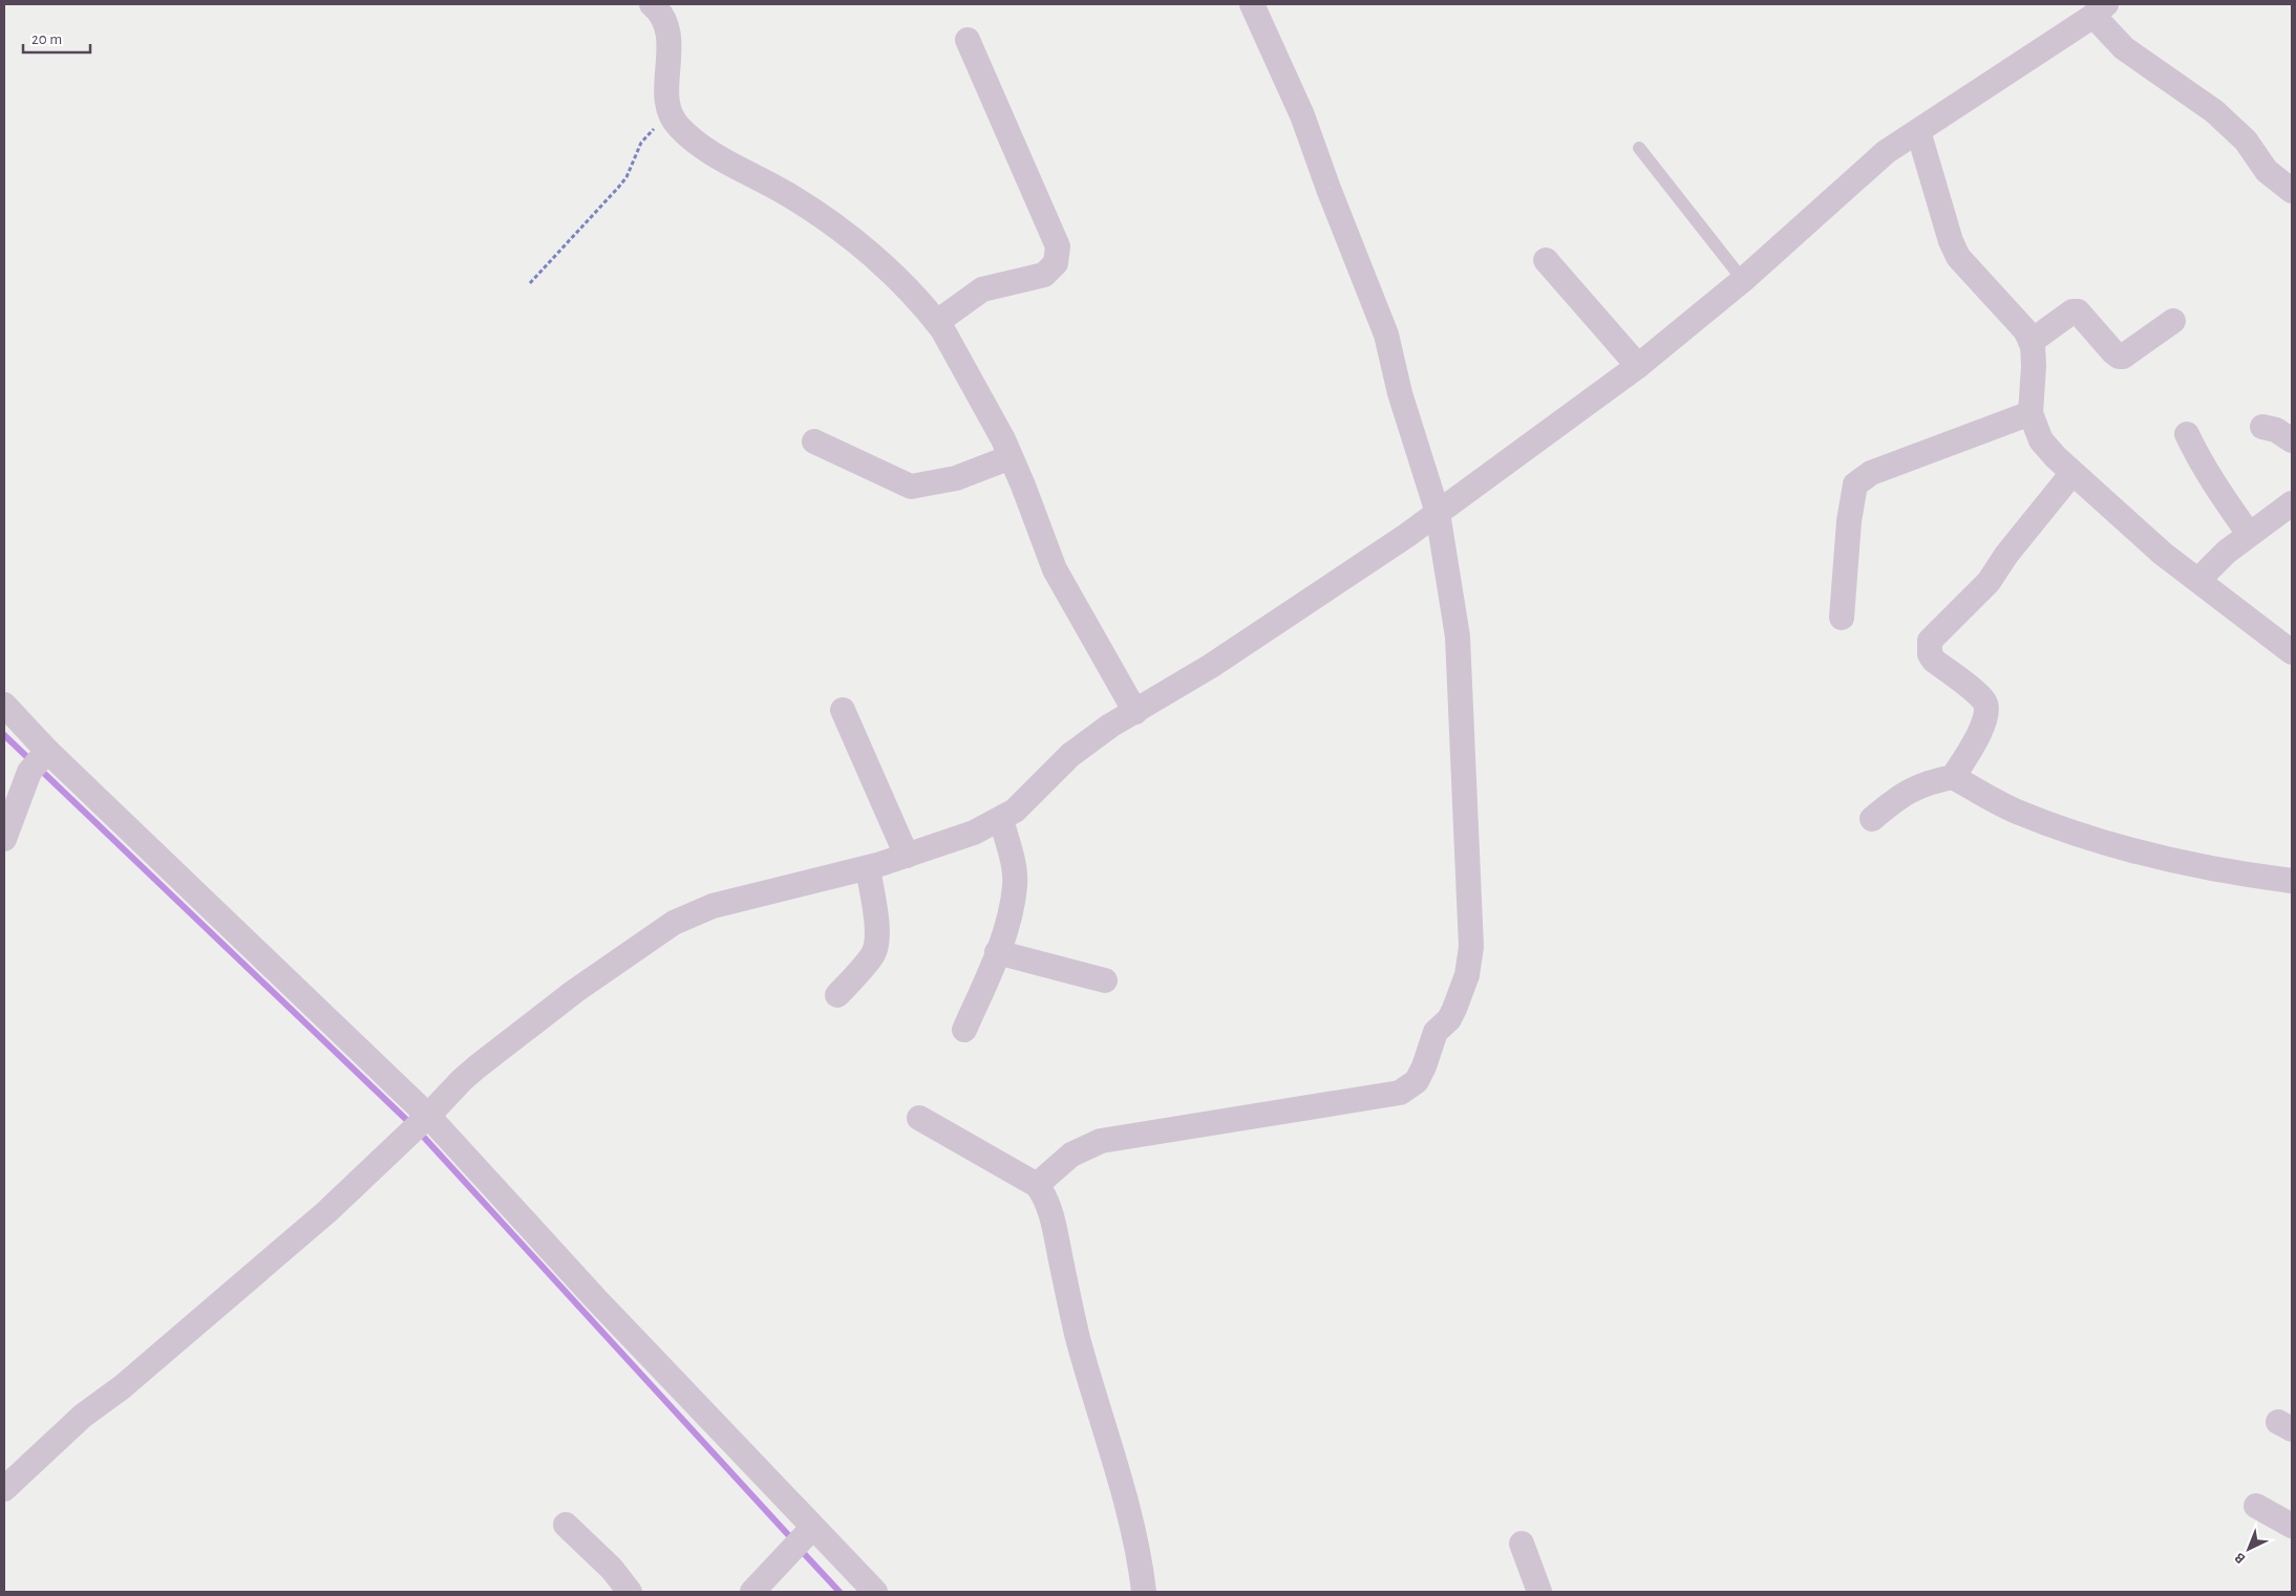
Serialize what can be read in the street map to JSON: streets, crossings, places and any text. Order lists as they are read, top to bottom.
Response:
{
  "scale_bar": "20 m",
  "north": "bottom left"
}
